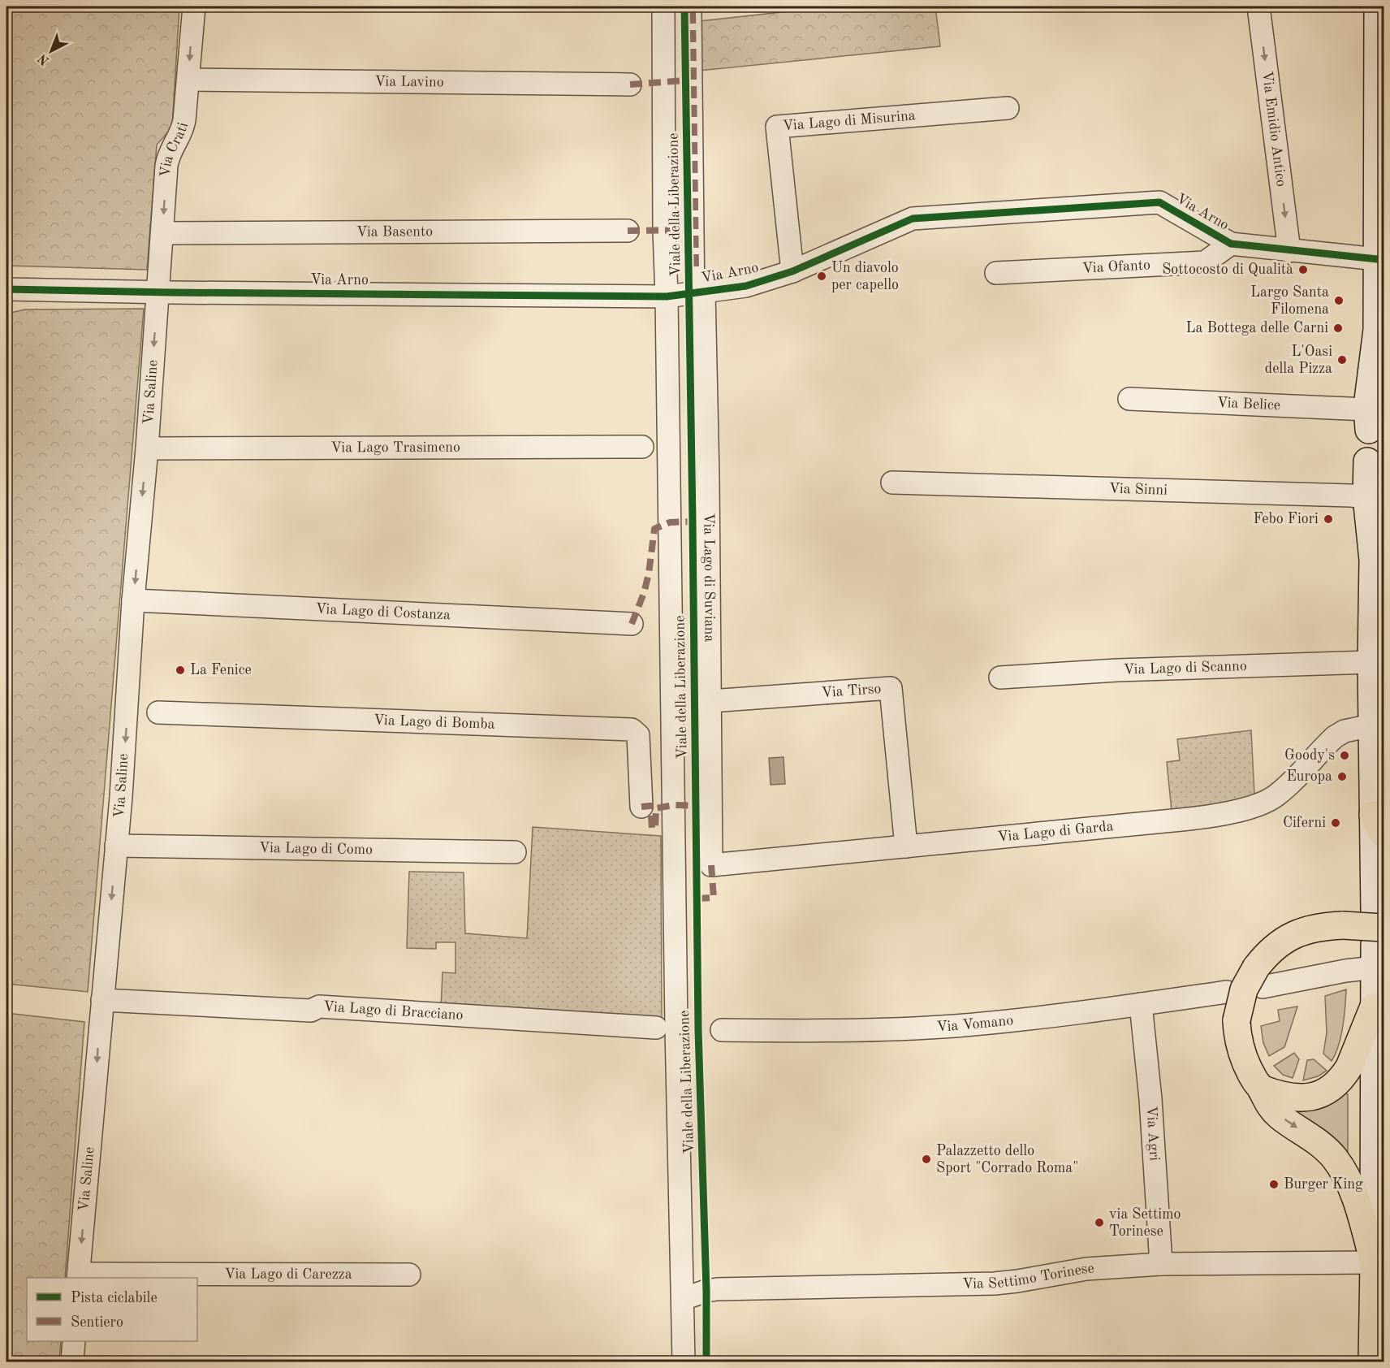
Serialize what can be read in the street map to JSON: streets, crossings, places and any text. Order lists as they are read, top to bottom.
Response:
{
  "streets": {
    "street": [
      "Via Lavino",
      "Via Lago di Misurina",
      "Via Emidio Antico",
      "Via Crati",
      "Viale della Liberazione",
      "Via Arno",
      "Via Basento",
      "Via Ofanto",
      "Via Saline",
      "Via Belice",
      "Via Lago Trasimeno",
      "Via Sinni",
      "Via Lago di Suviana",
      "Via Lago di Costanza",
      "Via Lago di Scanno",
      "Via Tirso",
      "Via Lago di Bomba",
      "Via Lago di Garda",
      "Via Lago di Como",
      "Via Lago di Bracciano",
      "Via Vomano",
      "Via Agri",
      "Via Lago di Carezza",
      "Via Settimo Torinese"
    ]
  },
  "crossings": [
    ["Via Lavino", "Via Crati"],
    ["Via Lago di Misurina", "Via Arno"],
    ["Via Emidio Antico", "Via Arno"],
    ["Via Crati", "Via Arno"],
    ["Via Crati", "Via Basento"],
    ["Via Crati", "Via Saline"],
    ["Viale della Liberazione", "Via Arno"],
    ["Viale della Liberazione", "Via Lago di Suviana"],
    ["Viale della Liberazione", "Via Settimo Torinese"],
    ["Via Arno", "Via Ofanto"],
    ["Via Arno", "Via Saline"],
    ["Via Arno", "Via Lago di Suviana"],
    ["Via Saline", "Via Lago Trasimeno"],
    ["Via Saline", "Via Lago di Costanza"],
    ["Via Saline", "Via Lago di Como"],
    ["Via Saline", "Via Lago di Bracciano"],
    ["Via Saline", "Via Lago di Carezza"],
    ["Via Lago di Suviana", "Via Tirso"],
    ["Via Lago di Suviana", "Via Lago di Garda"],
    ["Via Tirso", "Via Lago di Garda"],
    ["Via Vomano", "Via Agri"],
    ["Via Agri", "Via Settimo Torinese"]
  ],
  "one_way": ["Via Emidio Antico", "Via Crati", "Via Saline"],
  "places": [
    "Sottocosto di Qualità",
    "Un diavolo per capello",
    "Largo Santa Filomena",
    "La Bottega delle Carni",
    "L'Oasi della Pizza",
    "Febo Fiori",
    "La Fenice",
    "Goody's",
    "Europa",
    "Ciferni",
    "Palazzetto dello Sport \"Corrado Roma\"",
    "Burger King",
    "via Settimo Torinese"
  ],
  "legend": ["Pista ciclabile", "Sentiero"],
  "north": "bottom left"
}
